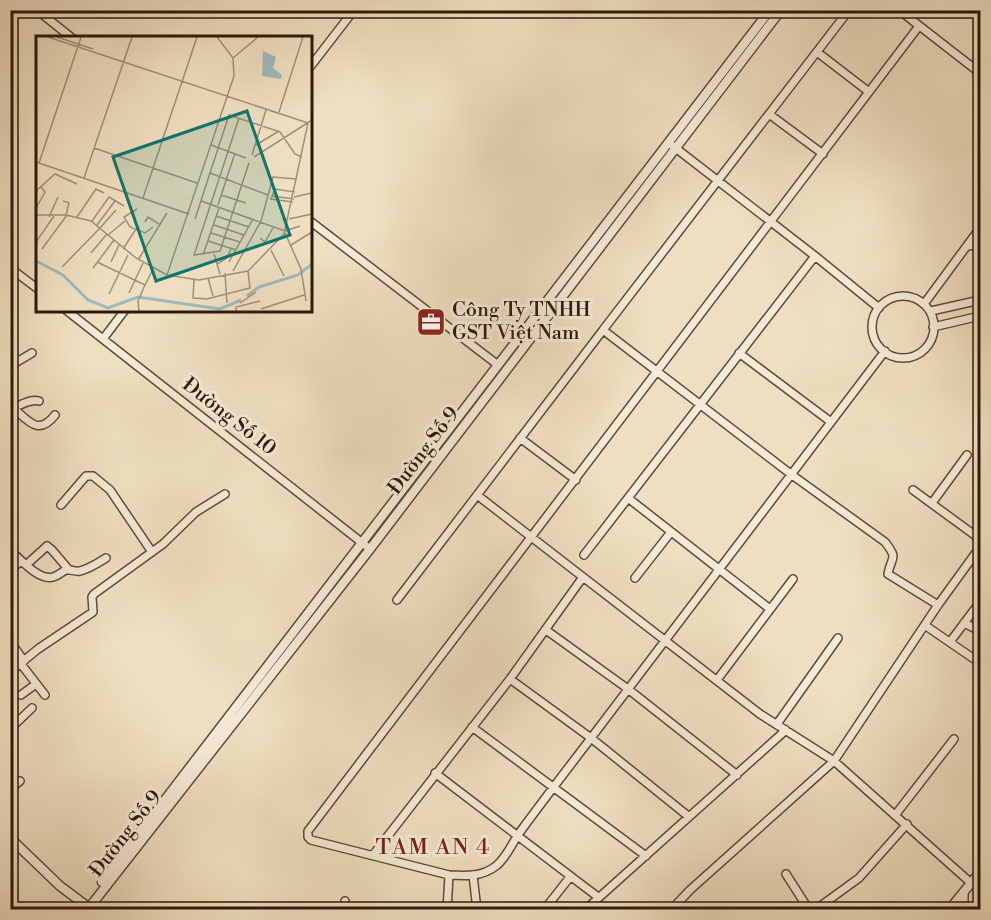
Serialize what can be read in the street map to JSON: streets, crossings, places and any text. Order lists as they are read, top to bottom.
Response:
{
  "streets": {
    "street": ["Đường Số 10", "Đường Số 9"]
  },
  "crossings": [
    ["Đường Số 10", "Đường Số 9"]
  ],
  "districts": ["TAM AN 4"],
  "places": {
    "office": ["Công Ty TNHH GST Việt Nam"]
  }
}
